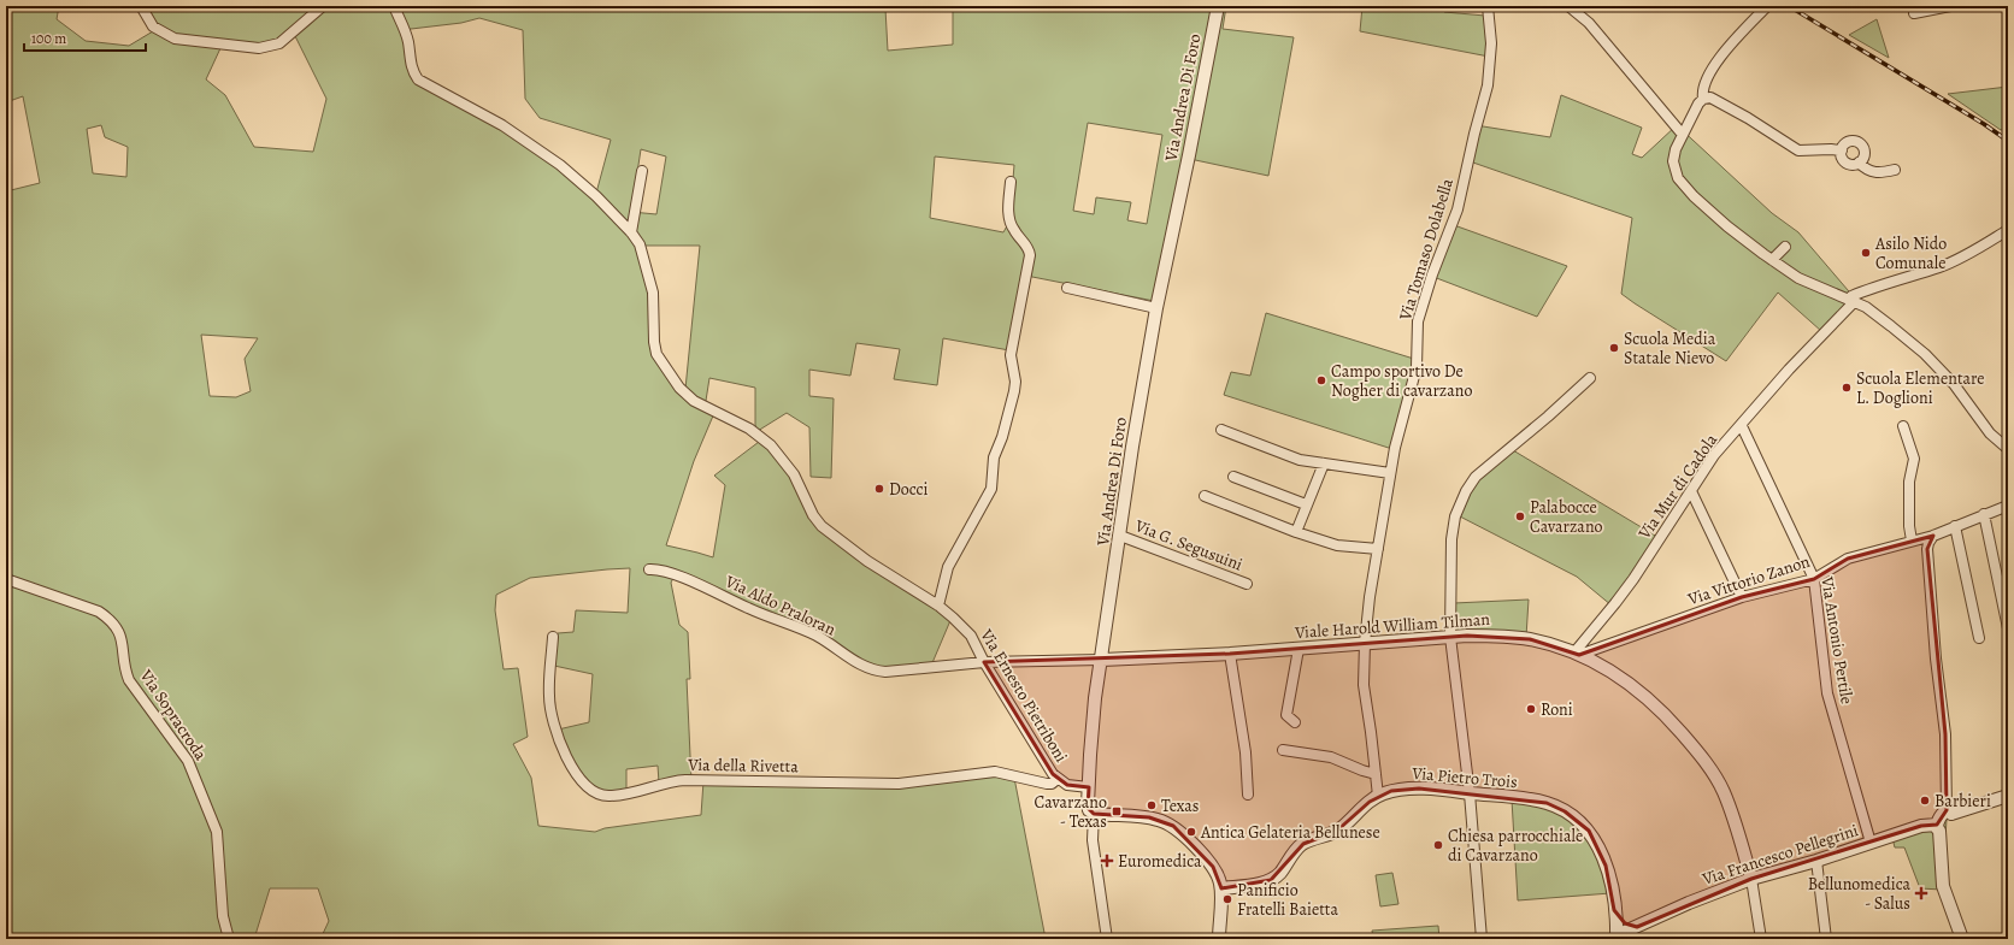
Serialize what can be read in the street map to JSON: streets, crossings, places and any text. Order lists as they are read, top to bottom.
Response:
{
  "streets": {
    "street": [
      "Via Andrea Di Foro",
      "Via Tomaso Dolabella",
      "Via Mur di Cadola",
      "Via G. Segusuini",
      "Via Vittorio Zanon",
      "Via Aldo Praloran",
      "Viale Harold William Tilman",
      "Via Antonio Pertile",
      "Via Ernesto Pietriboni",
      "Via Sopracroda",
      "Via della Rivetta",
      "Via Pietro Trois",
      "Via Francesco Pellegrini"
    ]
  },
  "crossings": [
    ["Via Andrea Di Foro", "Via G. Segusuini"],
    ["Via Andrea Di Foro", "Viale Harold William Tilman"],
    ["Via Andrea Di Foro", "Via Ernesto Pietriboni"],
    ["Via Tomaso Dolabella", "Viale Harold William Tilman"],
    ["Via Tomaso Dolabella", "Via Pietro Trois"],
    ["Via Mur di Cadola", "Via Vittorio Zanon"],
    ["Via Mur di Cadola", "Viale Harold William Tilman"],
    ["Via Mur di Cadola", "Via Antonio Pertile"],
    ["Via Vittorio Zanon", "Viale Harold William Tilman"],
    ["Via Vittorio Zanon", "Via Antonio Pertile"],
    ["Via Aldo Praloran", "Via Ernesto Pietriboni"],
    ["Viale Harold William Tilman", "Via Francesco Pellegrini"],
    ["Via Antonio Pertile", "Via Francesco Pellegrini"],
    ["Via Ernesto Pietriboni", "Via della Rivetta"],
    ["Via Pietro Trois", "Via Francesco Pellegrini"]
  ],
  "places": {
    "other": [
      "Asilo Nido Comunale",
      "Scuola Media Statale Nievo",
      "Campo sportivo De Nogher di cavarzano",
      "Scuola Elementare L. Doglioni",
      "Docci",
      "Palabocce Cavarzano",
      "Roni",
      "Barbieri",
      "Texas",
      "Antica Gelateria Bellunese",
      "Chiesa parrocchiale di Cavarzano",
      "Panificio Fratelli Baietta"
    ],
    "transit": ["Cavarzano - Texas"],
    "health": ["Euromedica", "Bellunomedica - Salus"]
  },
  "scale_bar": "100 m"
}
